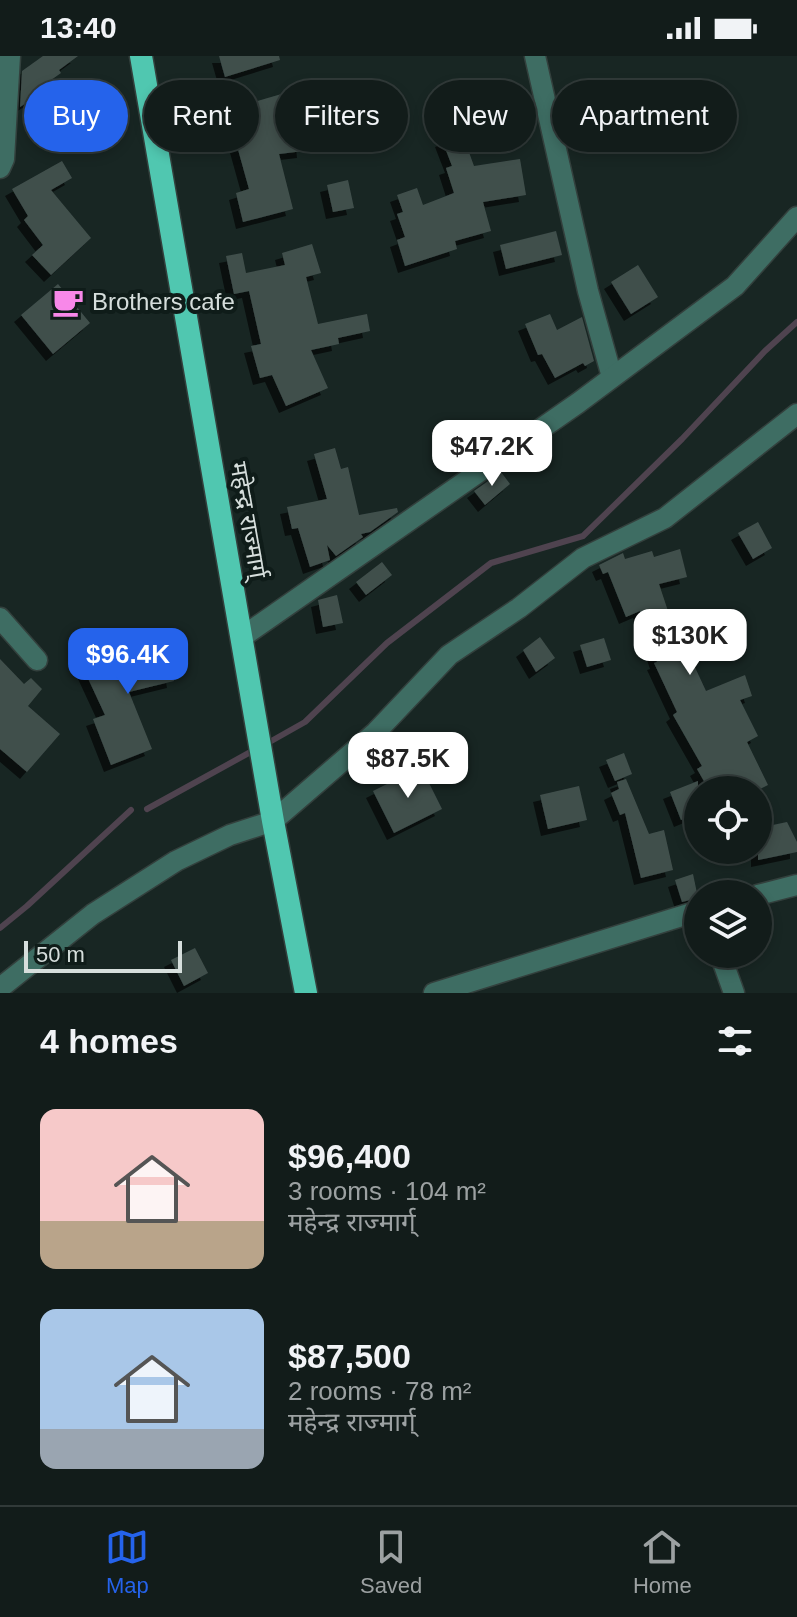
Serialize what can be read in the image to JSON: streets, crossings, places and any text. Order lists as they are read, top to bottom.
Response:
{
  "streets": {
    "highway": ["महेन्द्र राज्मार्ग्"]
  },
  "places": {
    "cafe": ["Brothers cafe"]
  },
  "scale_bar": "50 m",
  "page": {
    "status": "13:40",
    "chip": [
      "Buy",
      "Rent",
      "Filters",
      "New",
      "Apartment"
    ],
    "price": [
      "$47.2K",
      "$130K",
      "$96.4K",
      "$87.5K"
    ],
    "scale": "50 m",
    "heading": "4 homes",
    "list": [
      {
        "name": "$96,400",
        "note": "3 rooms · 104 m² · महेन्द्र राज्मार्ग्"
      },
      {
        "name": "$87,500",
        "note": "2 rooms · 78 m² · महेन्द्र राज्मार्ग्"
      }
    ],
    "tabs": ["Map", "Saved", "Home"]
  }
}
